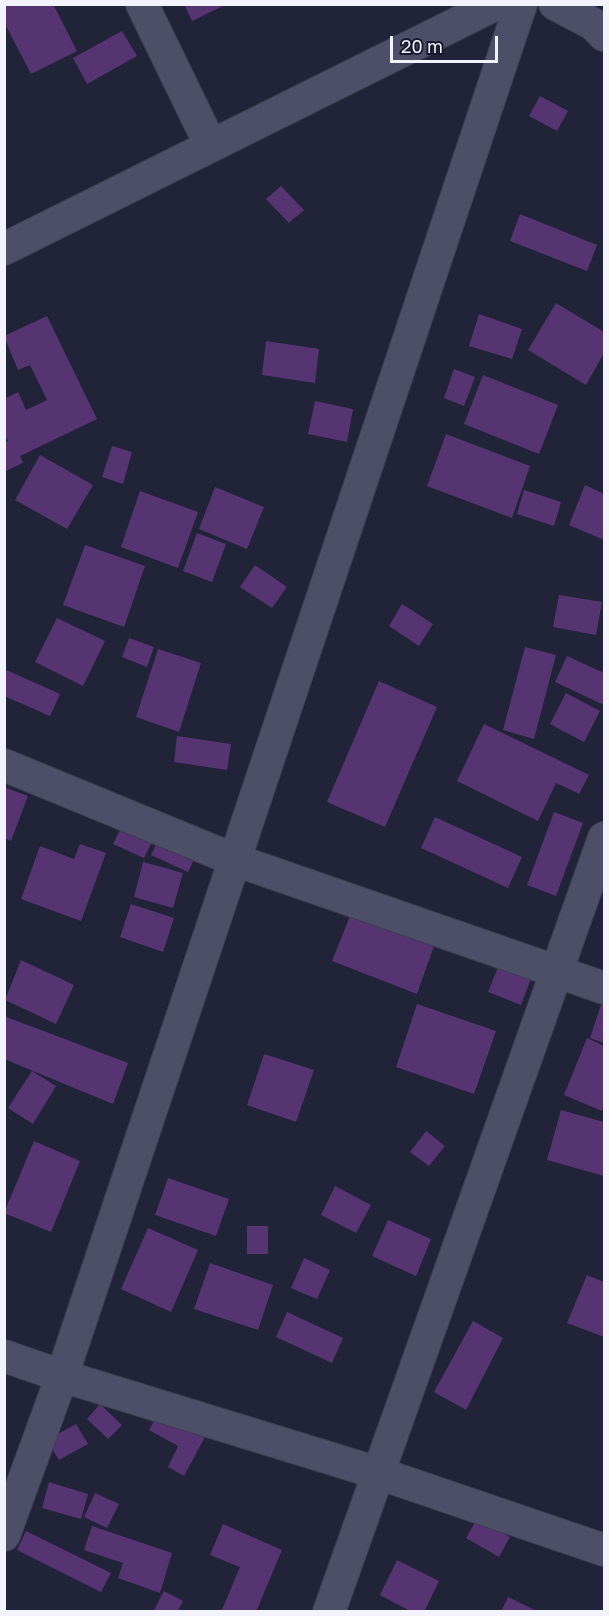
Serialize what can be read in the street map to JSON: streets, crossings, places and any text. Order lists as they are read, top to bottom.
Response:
{
  "scale_bar": "20 m"
}
